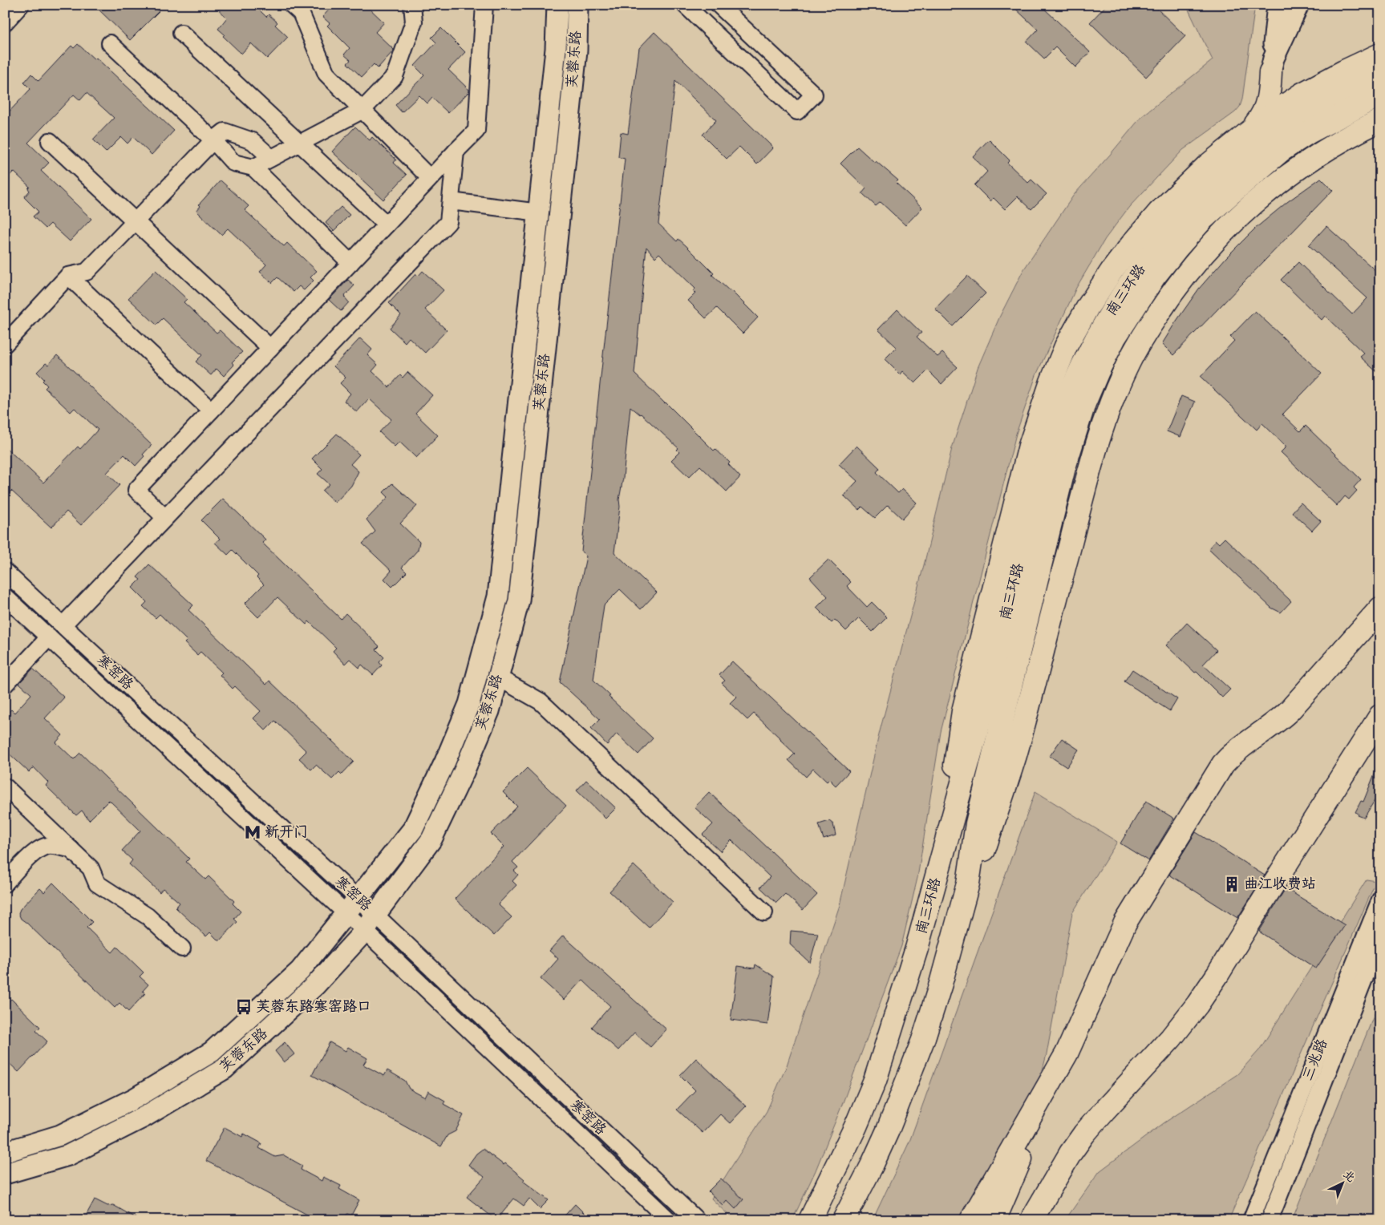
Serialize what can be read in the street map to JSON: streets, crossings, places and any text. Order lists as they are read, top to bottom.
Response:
{
  "streets": {
    "highway": ["南三环路"],
    "main road": ["芙蓉东路"],
    "street": ["寒窑路", "三兆路"]
  },
  "crossings": [
    ["芙蓉东路", "寒窑路"]
  ],
  "places": {
    "metro station": ["新开门"],
    "building": ["曲江收费站"],
    "bus stop": ["芙蓉东路寒窑路口"]
  },
  "north": "top right"
}
